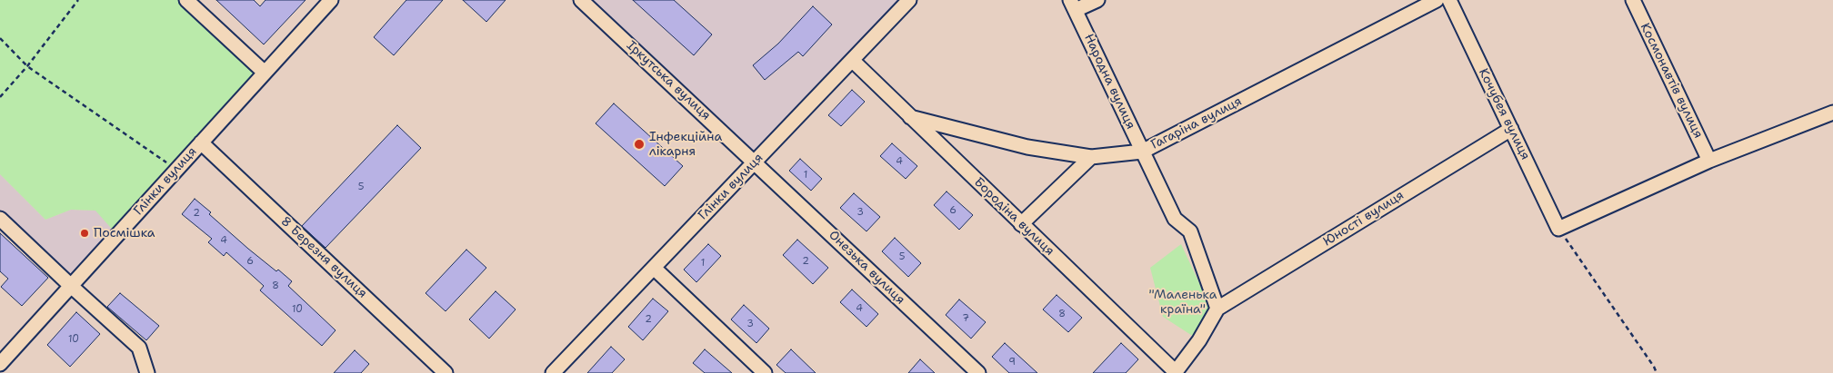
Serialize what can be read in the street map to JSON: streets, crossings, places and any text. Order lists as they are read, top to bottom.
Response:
{
  "streets": {
    "street": [
      "Іркутська вулиця",
      "Космонавтів вулиця",
      "Народна вулиця",
      "Кочубея вулиця",
      "Гагаріна вулиця",
      "Глінки вулиця",
      "Бородіна вулиця",
      "Юності вулиця",
      "8 Березня вулиця",
      "Онезька вулиця"
    ]
  },
  "crossings": [
    ["Іркутська вулиця", "Глінки вулиця"],
    ["Іркутська вулиця", "Онезька вулиця"],
    ["Народна вулиця", "Гагаріна вулиця"],
    ["Народна вулиця", "Юності вулиця"],
    ["Кочубея вулиця", "Юності вулиця"],
    ["Гагаріна вулиця", "Бородіна вулиця"],
    ["Глінки вулиця", "Бородіна вулиця"],
    ["Глінки вулиця", "8 Березня вулиця"],
    ["Глінки вулиця", "Онезька вулиця"]
  ],
  "parks": ["\"Маленька країна\""],
  "places": ["Інфекційна лікарня", "Посмішка"],
  "house_numbers": [
    "4",
    "1",
    "5",
    "6",
    "3",
    "2",
    "4",
    "5",
    "6",
    "2",
    "1",
    "8",
    "4",
    "10",
    "8",
    "7",
    "2",
    "3",
    "10",
    "9"
  ]
}
